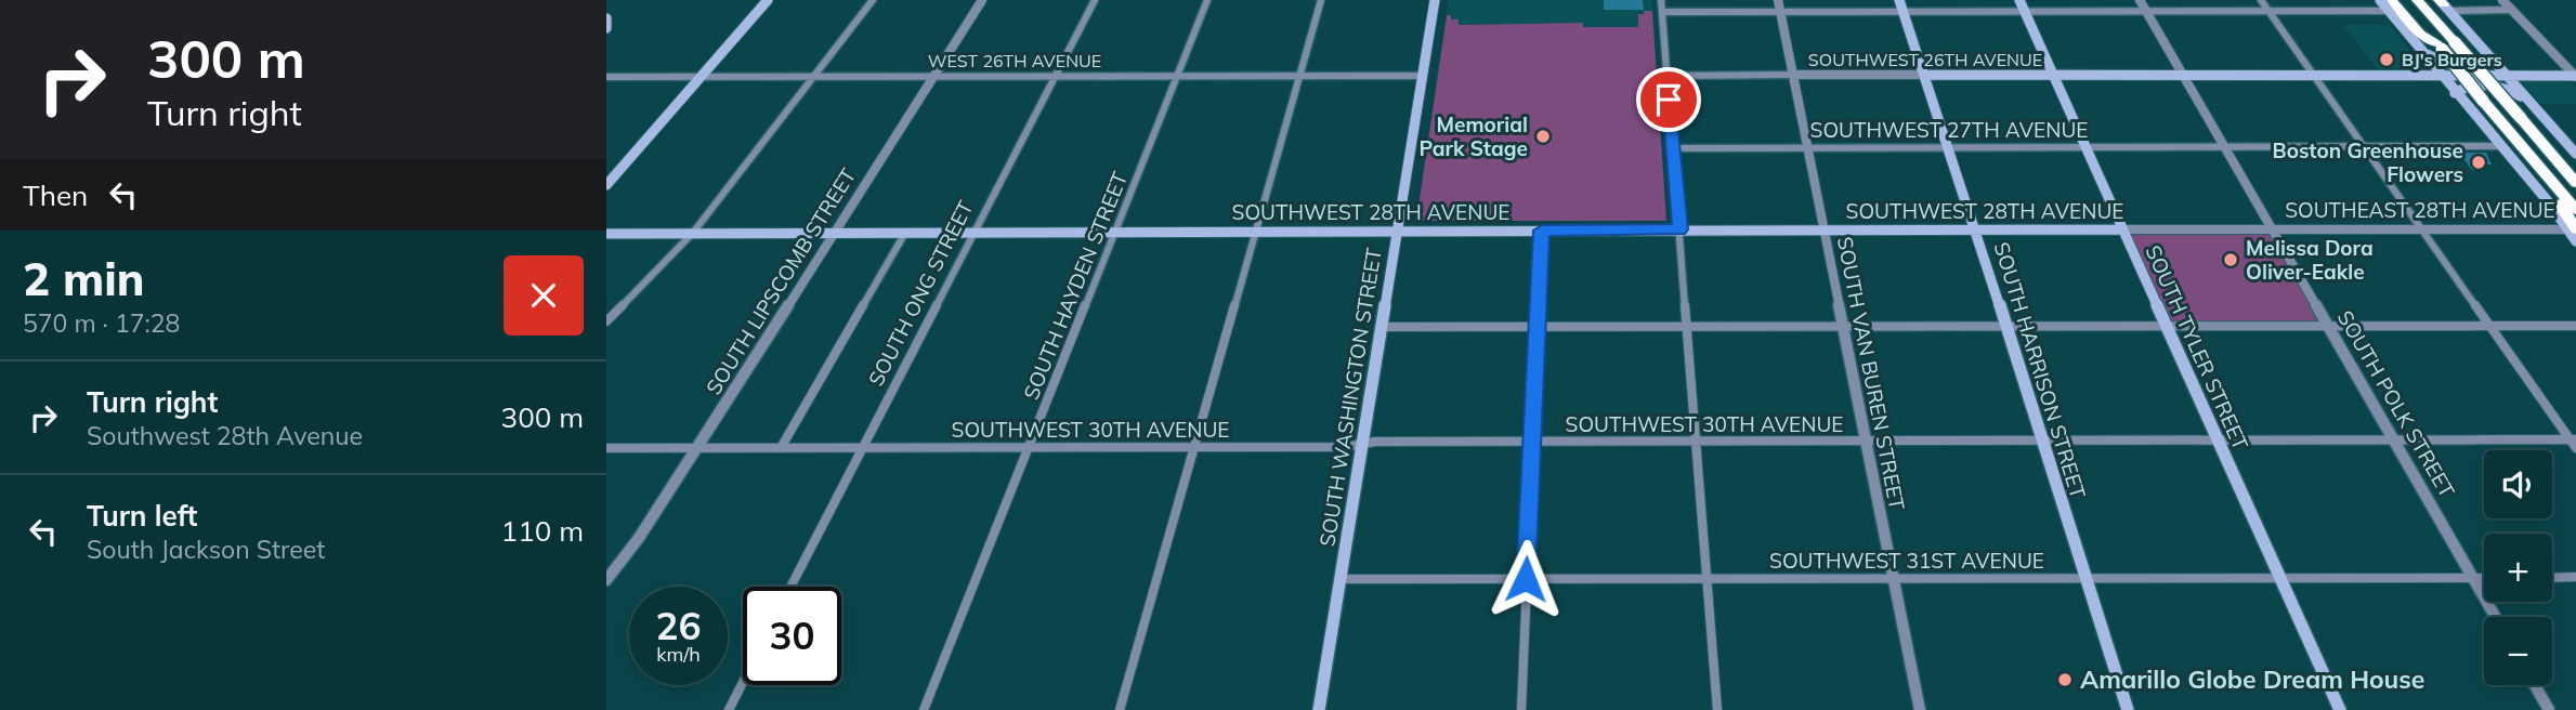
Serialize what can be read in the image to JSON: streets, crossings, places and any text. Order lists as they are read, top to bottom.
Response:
{
  "streets": {
    "main road": [
      "SOUTHWEST 26TH AVENUE",
      "SOUTHWEST 28TH AVENUE",
      "SOUTH TYLER STREET",
      "SOUTH HARRISON STREET",
      "SOUTH WASHINGTON STREET"
    ],
    "street": [
      "WEST 26TH AVENUE",
      "SOUTHWEST 27TH AVENUE",
      "SOUTHEAST 28TH AVENUE",
      "SOUTH LIPSCOMB STREET",
      "SOUTH HAYDEN STREET",
      "SOUTH ONG STREET",
      "SOUTH VAN BUREN STREET",
      "SOUTH POLK STREET",
      "SOUTHWEST 30TH AVENUE",
      "SOUTHWEST 31ST AVENUE"
    ]
  },
  "crossings": [
    ["SOUTHWEST 26TH AVENUE", "SOUTH TYLER STREET"],
    ["SOUTHWEST 26TH AVENUE", "SOUTH HARRISON STREET"],
    ["SOUTHWEST 26TH AVENUE", "SOUTH VAN BUREN STREET"],
    ["SOUTHWEST 26TH AVENUE", "SOUTH POLK STREET"],
    ["WEST 26TH AVENUE", "SOUTH LIPSCOMB STREET"],
    ["WEST 26TH AVENUE", "SOUTH HAYDEN STREET"],
    ["WEST 26TH AVENUE", "SOUTH ONG STREET"],
    ["WEST 26TH AVENUE", "SOUTH WASHINGTON STREET"],
    ["SOUTHWEST 27TH AVENUE", "SOUTH TYLER STREET"],
    ["SOUTHWEST 27TH AVENUE", "SOUTH HARRISON STREET"],
    ["SOUTHWEST 27TH AVENUE", "SOUTH VAN BUREN STREET"],
    ["SOUTHWEST 27TH AVENUE", "SOUTH POLK STREET"],
    ["SOUTHEAST 28TH AVENUE", "SOUTHWEST 28TH AVENUE"],
    ["SOUTHEAST 28TH AVENUE", "SOUTH POLK STREET"],
    ["SOUTHWEST 28TH AVENUE", "SOUTH LIPSCOMB STREET"],
    ["SOUTHWEST 28TH AVENUE", "SOUTH HAYDEN STREET"],
    ["SOUTHWEST 28TH AVENUE", "SOUTH ONG STREET"],
    ["SOUTHWEST 28TH AVENUE", "SOUTH TYLER STREET"],
    ["SOUTHWEST 28TH AVENUE", "SOUTH HARRISON STREET"],
    ["SOUTHWEST 28TH AVENUE", "SOUTH VAN BUREN STREET"],
    ["SOUTHWEST 28TH AVENUE", "SOUTH WASHINGTON STREET"],
    ["SOUTHWEST 28TH AVENUE", "SOUTH POLK STREET"],
    ["SOUTH LIPSCOMB STREET", "SOUTHWEST 30TH AVENUE"],
    ["SOUTH HAYDEN STREET", "SOUTHWEST 30TH AVENUE"],
    ["SOUTH ONG STREET", "SOUTHWEST 30TH AVENUE"],
    ["SOUTH TYLER STREET", "SOUTHWEST 30TH AVENUE"],
    ["SOUTH TYLER STREET", "SOUTHWEST 31ST AVENUE"],
    ["SOUTH HARRISON STREET", "SOUTHWEST 30TH AVENUE"],
    ["SOUTH HARRISON STREET", "SOUTHWEST 31ST AVENUE"],
    ["SOUTH VAN BUREN STREET", "SOUTHWEST 30TH AVENUE"],
    ["SOUTH VAN BUREN STREET", "SOUTHWEST 31ST AVENUE"],
    ["SOUTH WASHINGTON STREET", "SOUTHWEST 30TH AVENUE"],
    ["SOUTH WASHINGTON STREET", "SOUTHWEST 31ST AVENUE"],
    ["SOUTH POLK STREET", "SOUTHWEST 30TH AVENUE"],
    ["SOUTH POLK STREET", "SOUTHWEST 31ST AVENUE"]
  ],
  "places": [
    "BJ's Burgers",
    "Memorial Park Stage",
    "Boston Greenhouse Flowers",
    "Melissa Dora Oliver-Eakle",
    "Amarillo Globe Dream House"
  ],
  "page": {
    "turn": ["300 m", "Turn right"],
    "then": "Then",
    "heading": ["2 min", "570 m · 17:28"],
    "list": [
      {
        "name": "Turn right",
        "note": "Southwest 28th Avenue",
        "value": "300 m"
      },
      {
        "name": "Turn left",
        "note": "South Jackson Street",
        "value": "110 m"
      }
    ],
    "map_buttons": ["+", "−"],
    "speed": "26 km/h",
    "limit": "30"
  }
}
